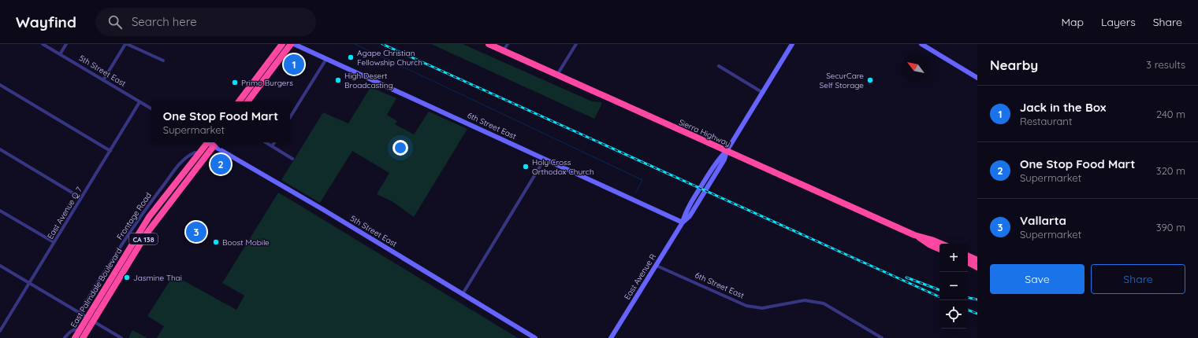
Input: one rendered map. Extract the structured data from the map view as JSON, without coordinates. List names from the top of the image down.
{
  "streets": {
    "highway": ["Sierra Highway", "CA 138", "East Palmdale Boulevard"],
    "street": [
      "5th Street East",
      "6th Street East",
      "East Avenue Q 7",
      "Frontage Road",
      "East Avenue R"
    ]
  },
  "crossings": [
    ["5th Street East", "East Avenue Q 7"],
    ["5th Street East", "East Palmdale Boulevard"],
    ["6th Street East", "East Avenue R"],
    ["Sierra Highway", "East Avenue R"],
    ["Frontage Road", "East Palmdale Boulevard"]
  ],
  "places": [
    "Agape Christian Fellowship Church",
    "High Desert Broadcasting",
    "SecurCare Self Storage",
    "Primo Burgers",
    "Holy Cross Orthodox Church",
    "Boost Mobile",
    "Jasmine Thai"
  ],
  "north": "top left",
  "page": {
    "header": "Wayfind",
    "search": "Search here",
    "nav": ["Map", "Layers", "Share"],
    "heading": ["Nearby", "3 results"],
    "pins": ["1", "2", "3"],
    "list": [
      {
        "mark": "1",
        "name": "Jack in the Box",
        "note": "Restaurant",
        "value": "240 m"
      },
      {
        "mark": "2",
        "name": "One Stop Food Mart",
        "note": "Supermarket",
        "value": "320 m"
      },
      {
        "mark": "3",
        "name": "Vallarta",
        "note": "Supermarket",
        "value": "390 m"
      }
    ],
    "popup": ["One Stop Food Mart", "Supermarket"],
    "map_buttons": ["+", "−"],
    "buttons": ["Save", "Share"]
  }
}
